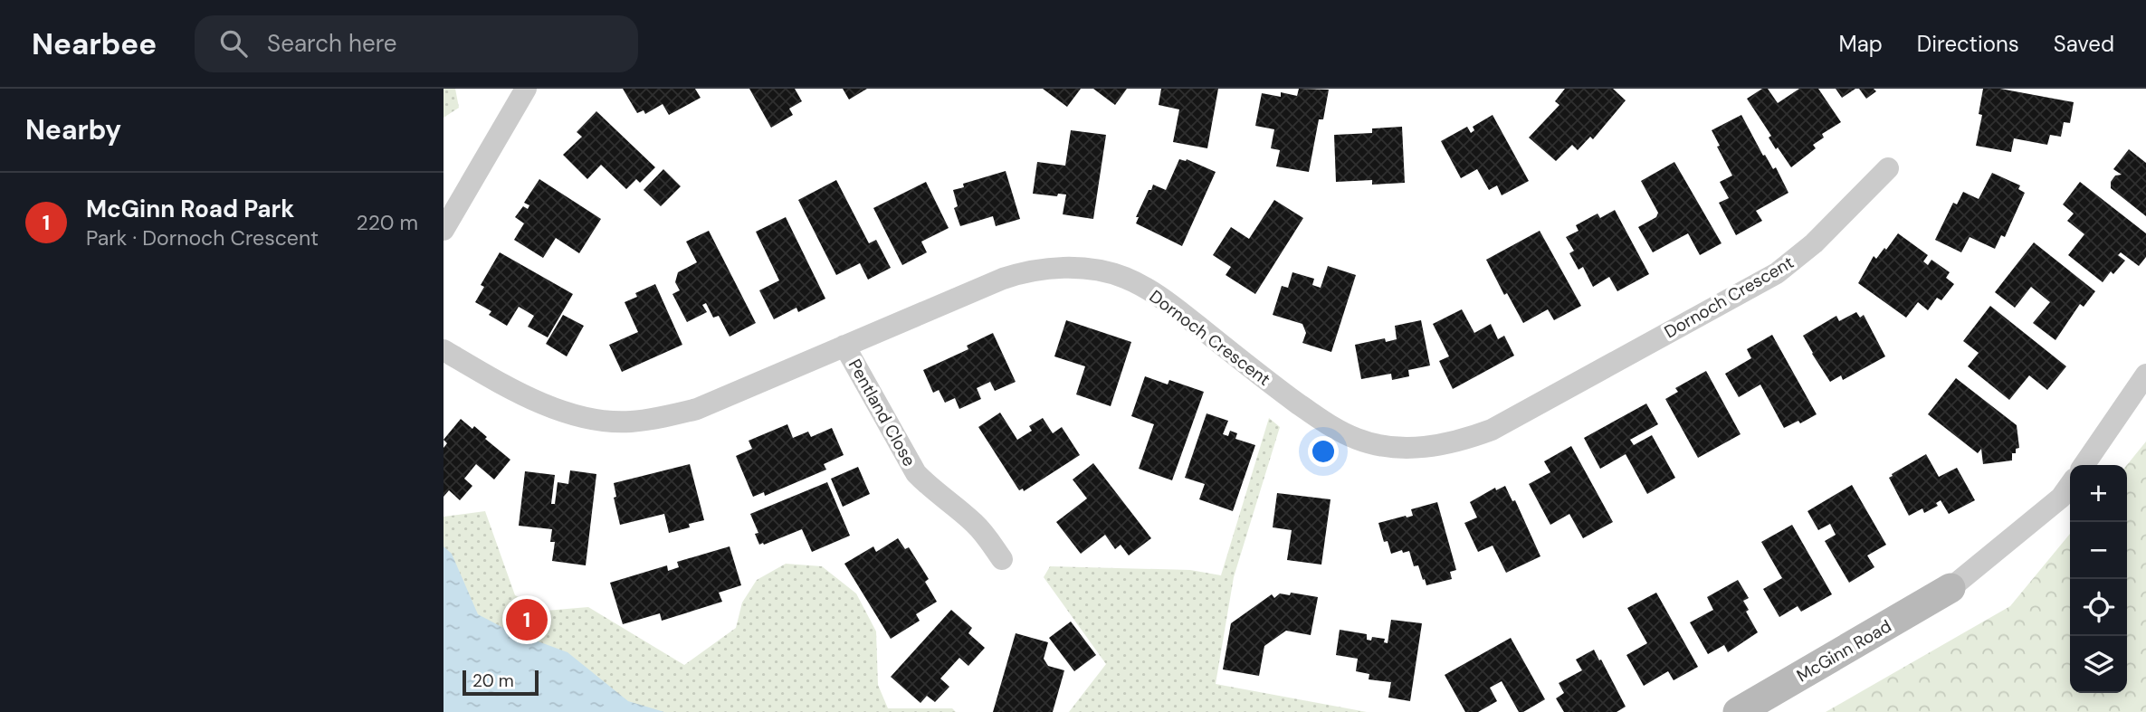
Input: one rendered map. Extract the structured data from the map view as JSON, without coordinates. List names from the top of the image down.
{
  "streets": {
    "street": ["Dornoch Crescent", "Pentland Close", "McGinn Road"]
  },
  "crossings": [
    ["Dornoch Crescent", "Pentland Close"]
  ],
  "scale_bar": "20 m",
  "page": {
    "header": "Nearbee",
    "search": "Search here",
    "nav": ["Map", "Directions", "Saved"],
    "heading": "Nearby",
    "list": [
      {
        "mark": "1",
        "name": "McGinn Road Park",
        "note": "Park · Dornoch Crescent",
        "value": "220 m"
      }
    ],
    "map_buttons": ["+", "−"],
    "pins": "1",
    "scale": "20 m"
  }
}
